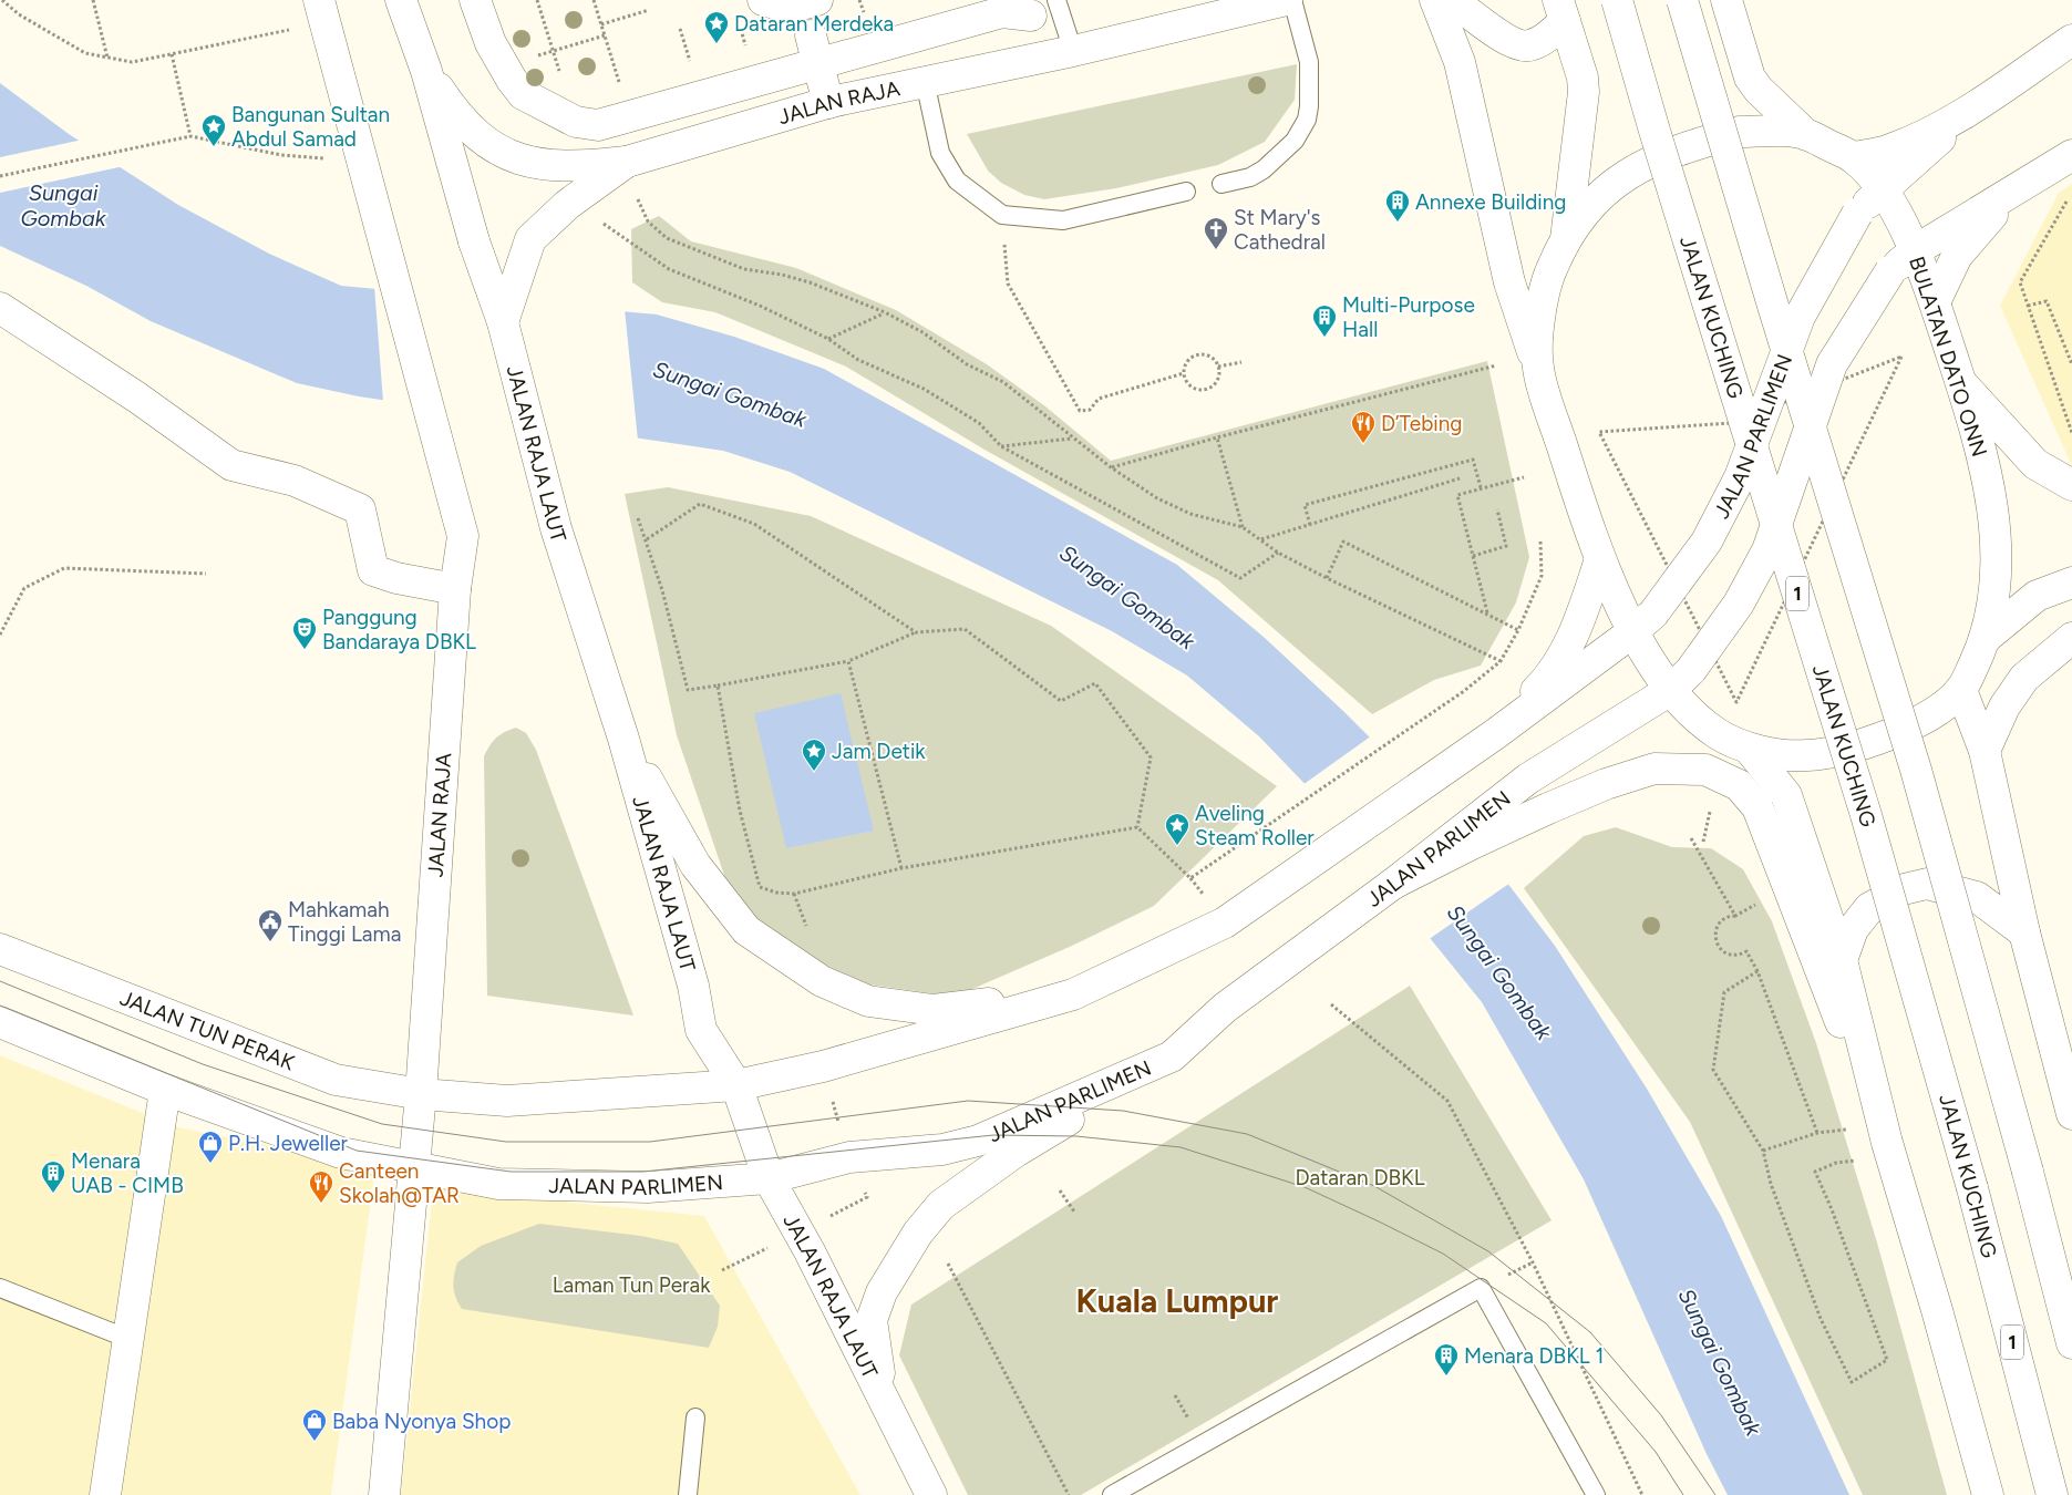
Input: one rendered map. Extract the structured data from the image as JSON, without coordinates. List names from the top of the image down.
{
  "streets": {
    "main road": [
      "JALAN RAJA",
      "JALAN KUCHING",
      "BULATAN DATO ONN",
      "JALAN PARLIMEN",
      "JALAN RAJA LAUT",
      "1",
      "JALAN TUN PERAK"
    ]
  },
  "crossings": [
    ["JALAN RAJA", "JALAN PARLIMEN"],
    ["JALAN RAJA", "JALAN RAJA LAUT"],
    ["JALAN RAJA", "JALAN TUN PERAK"],
    ["BULATAN DATO ONN", "JALAN PARLIMEN"],
    ["JALAN PARLIMEN", "JALAN RAJA LAUT"],
    ["JALAN PARLIMEN", "JALAN TUN PERAK"]
  ],
  "districts": ["Kuala Lumpur"],
  "water": ["Sungai Gombak"],
  "parks": ["Dataran DBKL", "Laman Tun Perak"],
  "places": {
    "place": [
      "Dataran Merdeka",
      "Bangunan Sultan Abdul Samad",
      "Jam Detik",
      "Aveling Steam Roller"
    ],
    "building": [
      "Annexe Building",
      "Multi-Purpose Hall",
      "Menara UAB - CIMB",
      "Menara DBKL 1"
    ],
    "church": ["St Mary's Cathedral"],
    "restaurant": ["D’Tebing", "Canteen Skolah@TAR"],
    "theatre": ["Panggung Bandaraya DBKL"],
    "public building": ["Mahkamah Tinggi Lama"],
    "shop": ["P.H. Jeweller", "Baba Nyonya Shop"]
  }
}
